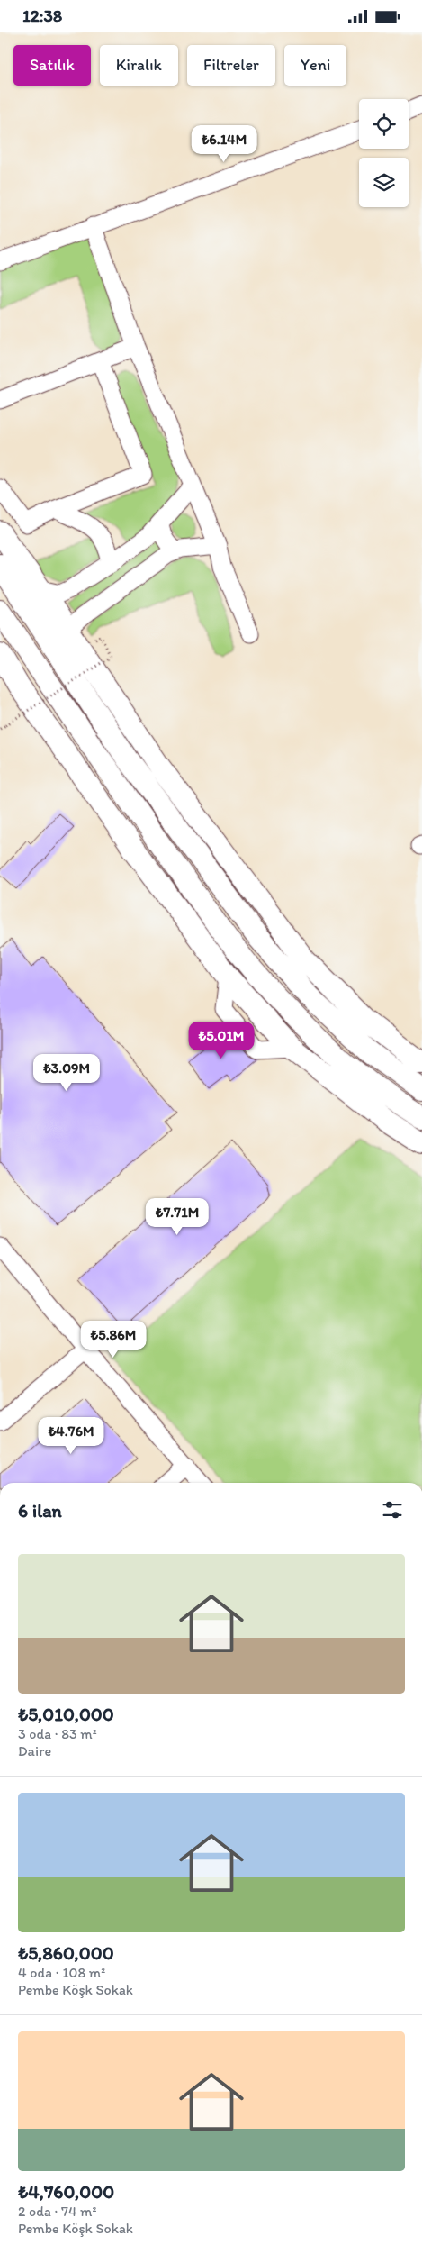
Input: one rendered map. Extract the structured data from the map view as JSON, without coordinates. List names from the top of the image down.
{
  "page": {
    "status": "12:38",
    "chip": [
      "Satılık",
      "Kiralık",
      "Filtreler",
      "Yeni"
    ],
    "price": [
      "₺6.14M",
      "₺5.01M",
      "₺3.09M",
      "₺7.71M",
      "₺5.86M",
      "₺4.76M"
    ],
    "heading": "6 ilan",
    "list": [
      {
        "name": "₺5,010,000",
        "note": "3 oda · 83 m² · Daire"
      },
      {
        "name": "₺5,860,000",
        "note": "4 oda · 108 m² · Pembe Köşk Sokak"
      },
      {
        "name": "₺4,760,000",
        "note": "2 oda · 74 m² · Pembe Köşk Sokak"
      }
    ]
  }
}
